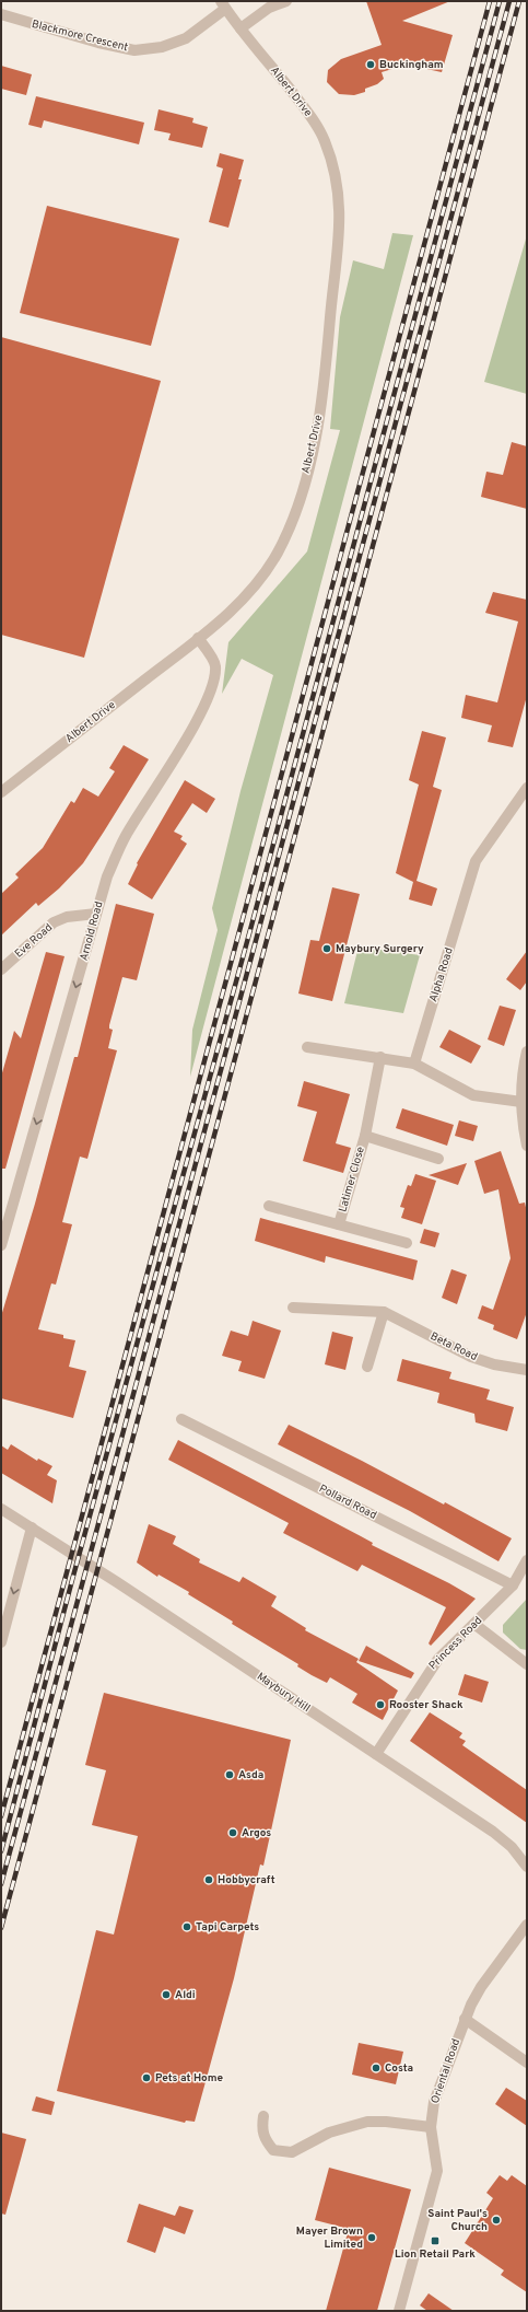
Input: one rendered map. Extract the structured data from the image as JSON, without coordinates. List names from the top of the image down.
{
  "streets": {
    "street": [
      "Blackmore Crescent",
      "Albert Drive",
      "Arnold Road",
      "Eve Road",
      "Alpha Road",
      "Latimer Close",
      "Beta Road",
      "Pollard Road",
      "Princess Road",
      "Maybury Hill",
      "Oriental Road"
    ]
  },
  "crossings": [
    ["Blackmore Crescent", "Albert Drive"],
    ["Albert Drive", "Arnold Road"],
    ["Arnold Road", "Eve Road"],
    ["Pollard Road", "Princess Road"],
    ["Princess Road", "Maybury Hill"]
  ],
  "one_way": ["Arnold Road"],
  "places": {
    "other": [
      "Buckingham",
      "Maybury Surgery",
      "Rooster Shack",
      "Asda",
      "Argos",
      "Hobbycraft",
      "Tapi Carpets",
      "Aldi",
      "Costa",
      "Pets at Home",
      "Saint Paul's Church",
      "Mayer Brown Limited"
    ],
    "transit": ["Lion Retail Park"]
  }
}
